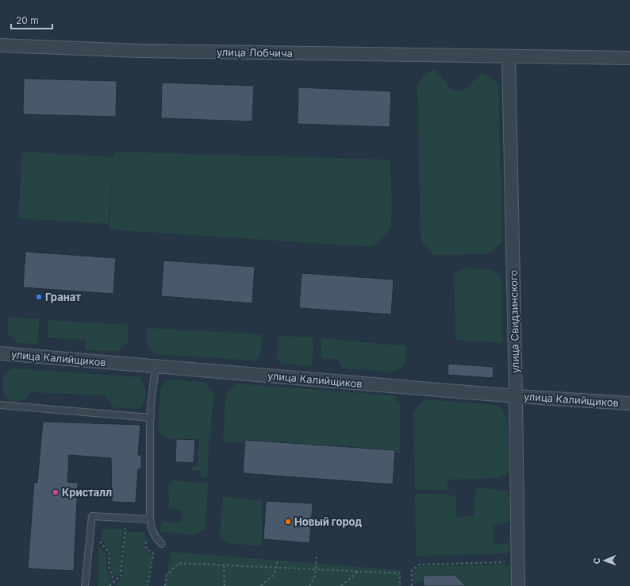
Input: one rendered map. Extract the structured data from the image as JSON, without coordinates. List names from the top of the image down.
{
  "streets": {
    "street": ["улица Лобчича", "улица Свидзинского", "улица Калийщиков"]
  },
  "crossings": [
    ["улица Лобчича", "улица Свидзинского"],
    ["улица Свидзинского", "улица Калийщиков"]
  ],
  "places": ["Гранат", "Кристалл", "Новый город"],
  "scale_bar": "20 m",
  "north": "left"
}
